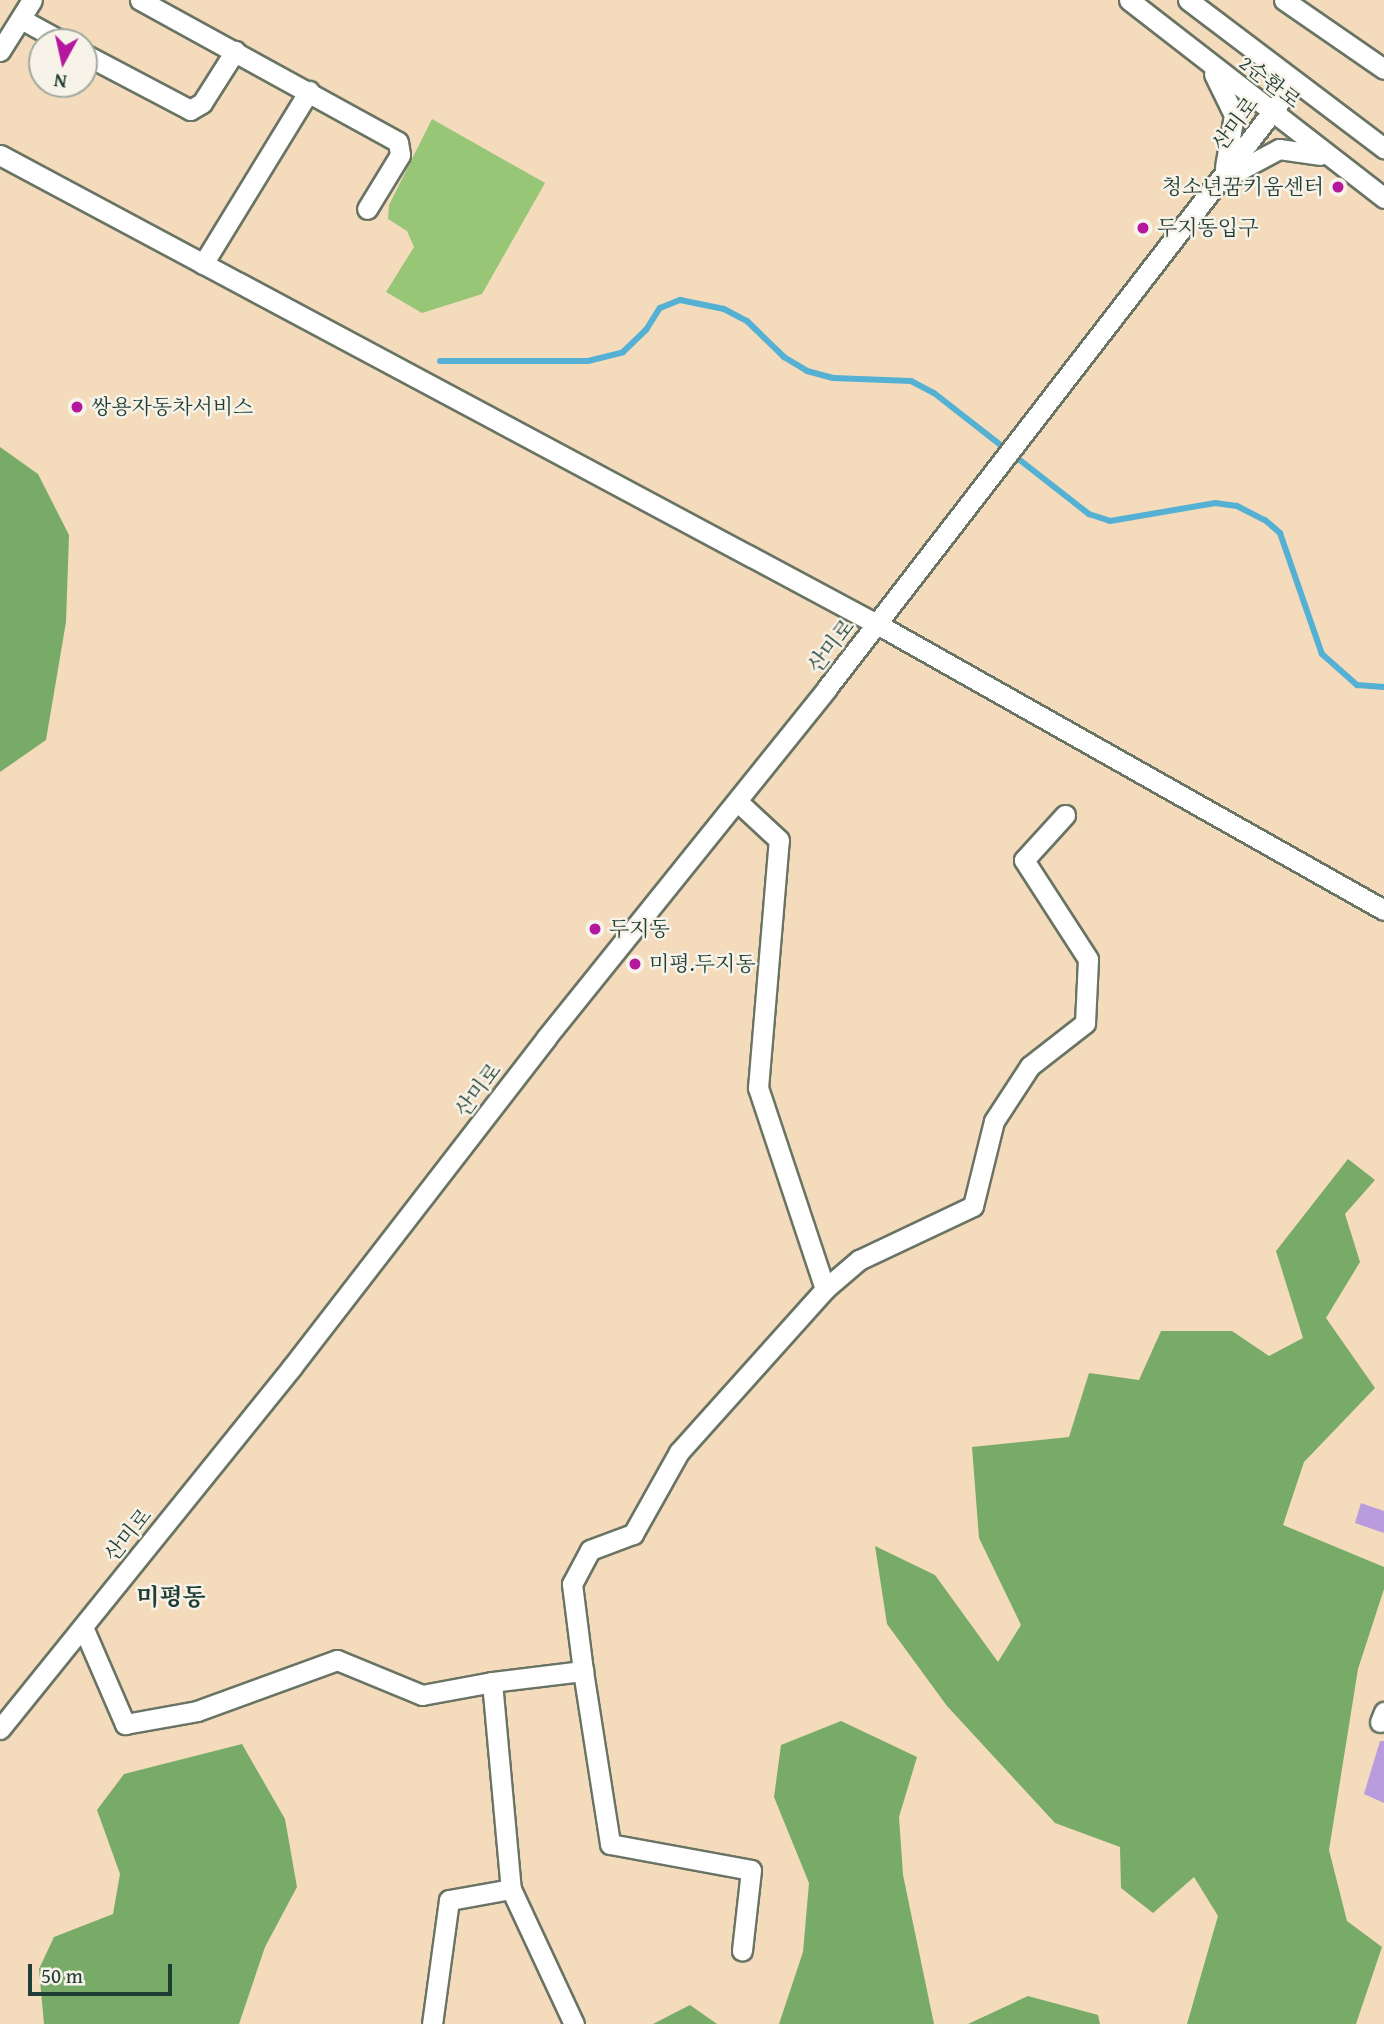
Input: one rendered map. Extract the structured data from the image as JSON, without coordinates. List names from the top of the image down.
{
  "streets": {
    "street": ["2순환로", "산미로"]
  },
  "crossings": [
    ["2순환로", "산미로"]
  ],
  "districts": ["미평동"],
  "places": [
    "청소년꿈키움센터",
    "두지동입구",
    "쌍용자동차서비스",
    "두지동",
    "미평.두지동"
  ],
  "scale_bar": "50 m",
  "north": "bottom"
}
